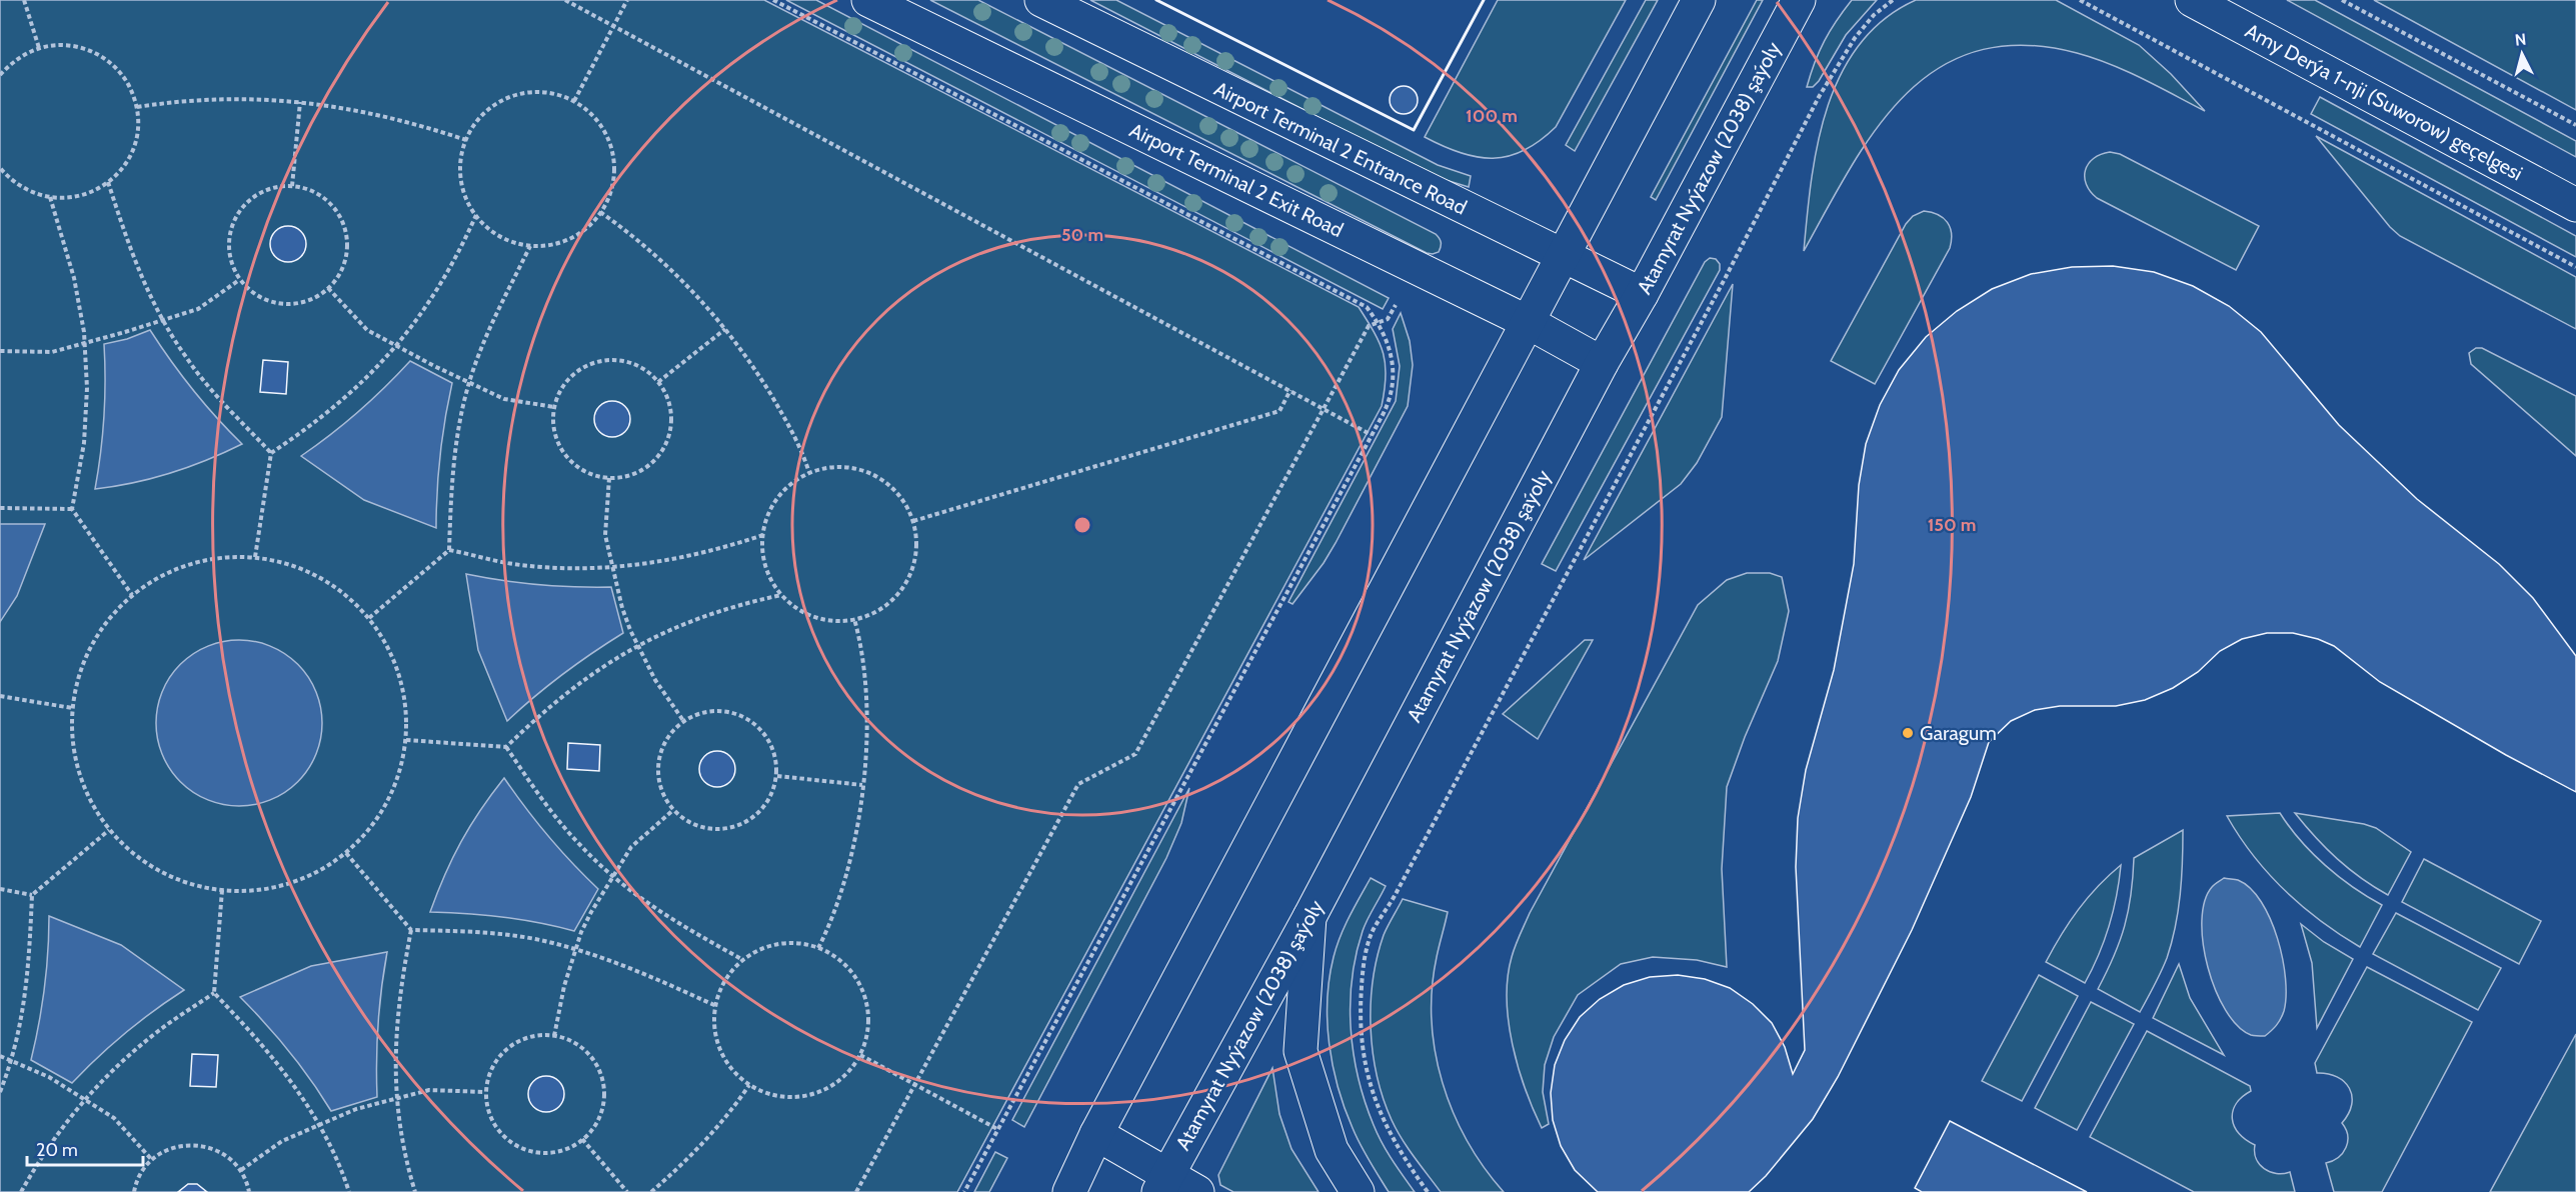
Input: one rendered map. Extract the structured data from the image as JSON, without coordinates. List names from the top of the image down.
{
  "streets": {
    "main road": [
      "Amy Derýa 1-nji (Suworow) geçelgesi",
      "Airport Terminal 2 Entrance Road",
      "Atamyrat Nyýazow (2038) şaýoly",
      "Airport Terminal 2 Exit Road"
    ]
  },
  "crossings": [
    ["Airport Terminal 2 Entrance Road", "Atamyrat Nyýazow (2038) şaýoly"],
    ["Atamyrat Nyýazow (2038) şaýoly", "Airport Terminal 2 Exit Road"]
  ],
  "places": ["Garagum"],
  "scale_bar": "20 m",
  "north": "top",
  "rings": ["100 m", "50 m", "150 m"]
}
